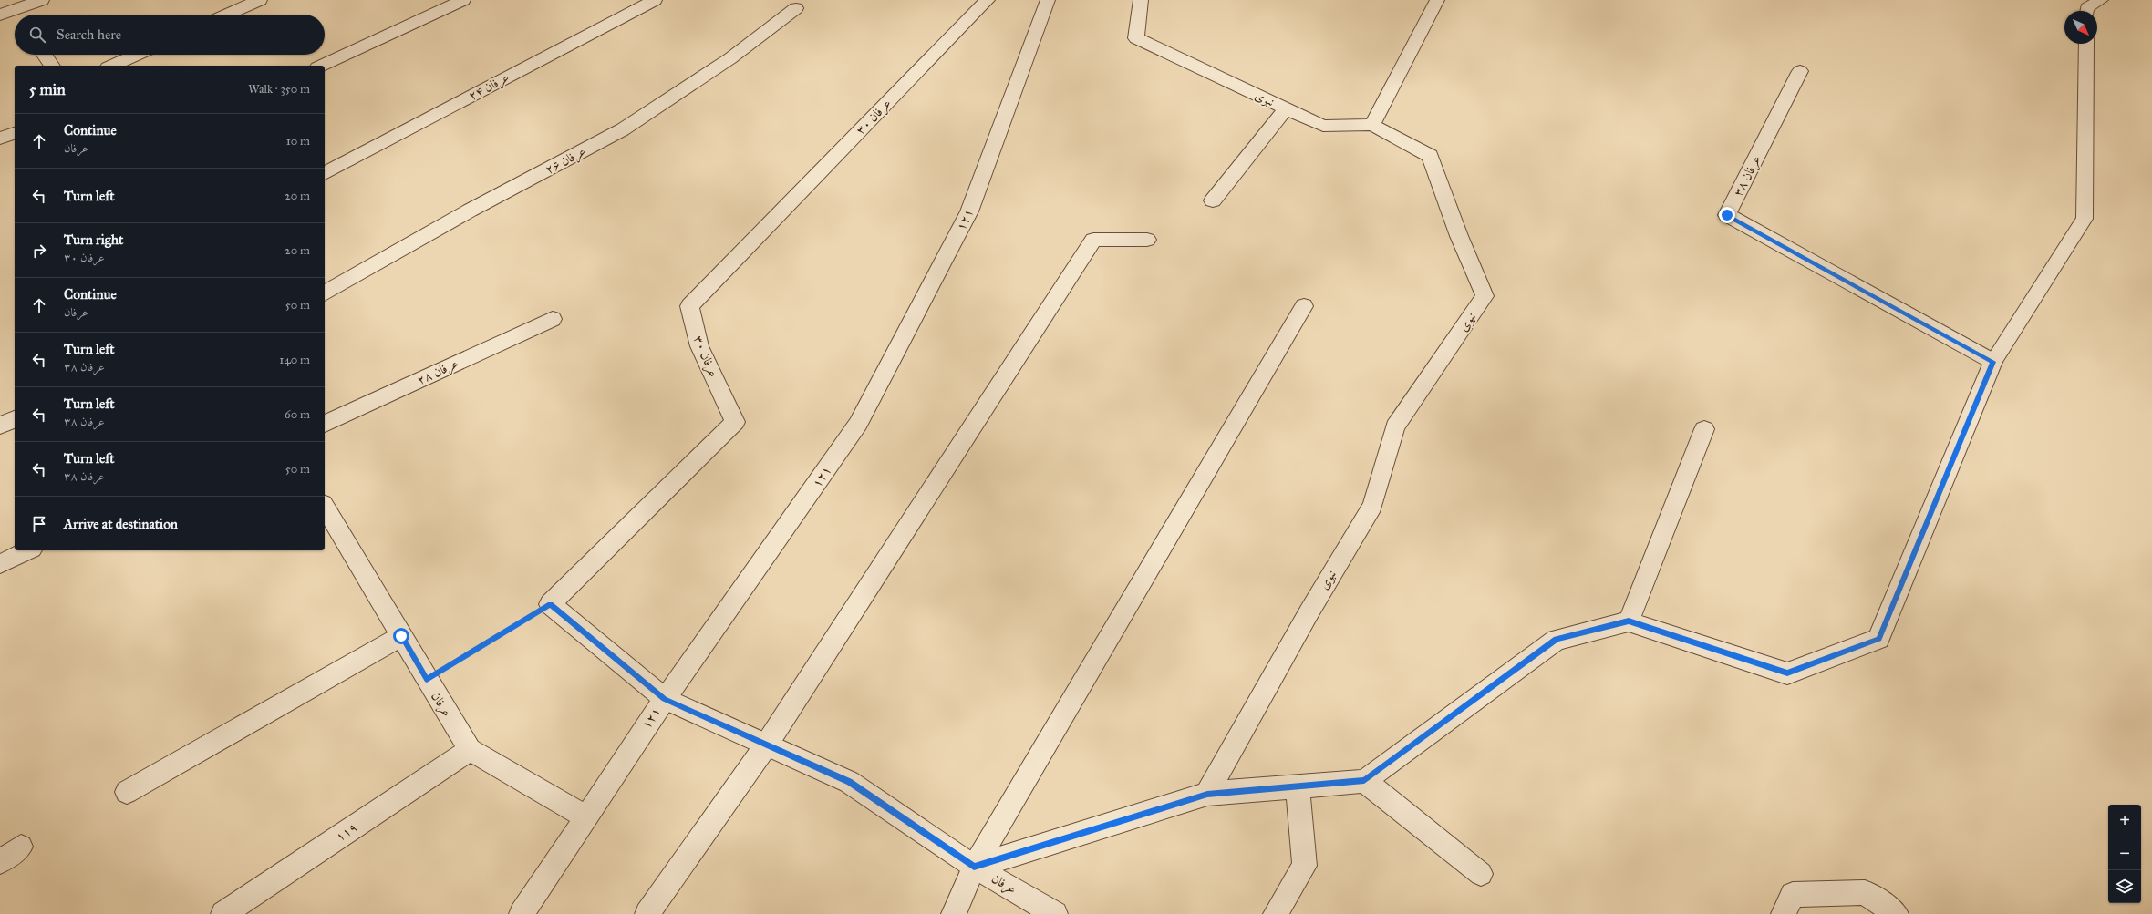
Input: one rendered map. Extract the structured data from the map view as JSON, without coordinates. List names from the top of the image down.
{
  "streets": {
    "street": [
      "عرفان ۲۴",
      "نبوی",
      "عرفان ۳۰",
      "عرفان ۲۶",
      "عرفان ۳۸",
      "۱۲۱",
      "عرفان ۲۸",
      "عرفان",
      "۱۱۹"
    ]
  },
  "crossings": [
    ["۱۲۱", "عرفان"],
    ["عرفان", "۱۱۹"]
  ],
  "north": "bottom right",
  "page": {
    "search": "Search here",
    "heading": ["5 min", "Walk · 350 m"],
    "list": [
      ["Continue", "عرفان", "10 m"],
      ["Turn left", "20 m"],
      ["Turn right", "عرفان ۳۰", "20 m"],
      ["Continue", "عرفان", "50 m"],
      ["Turn left", "عرفان ۳۸", "140 m"],
      ["Turn left", "عرفان ۳۸", "60 m"],
      ["Turn left", "عرفان ۳۸", "50 m"],
      "Arrive at destination"
    ],
    "map_buttons": ["+", "−"]
  }
}
